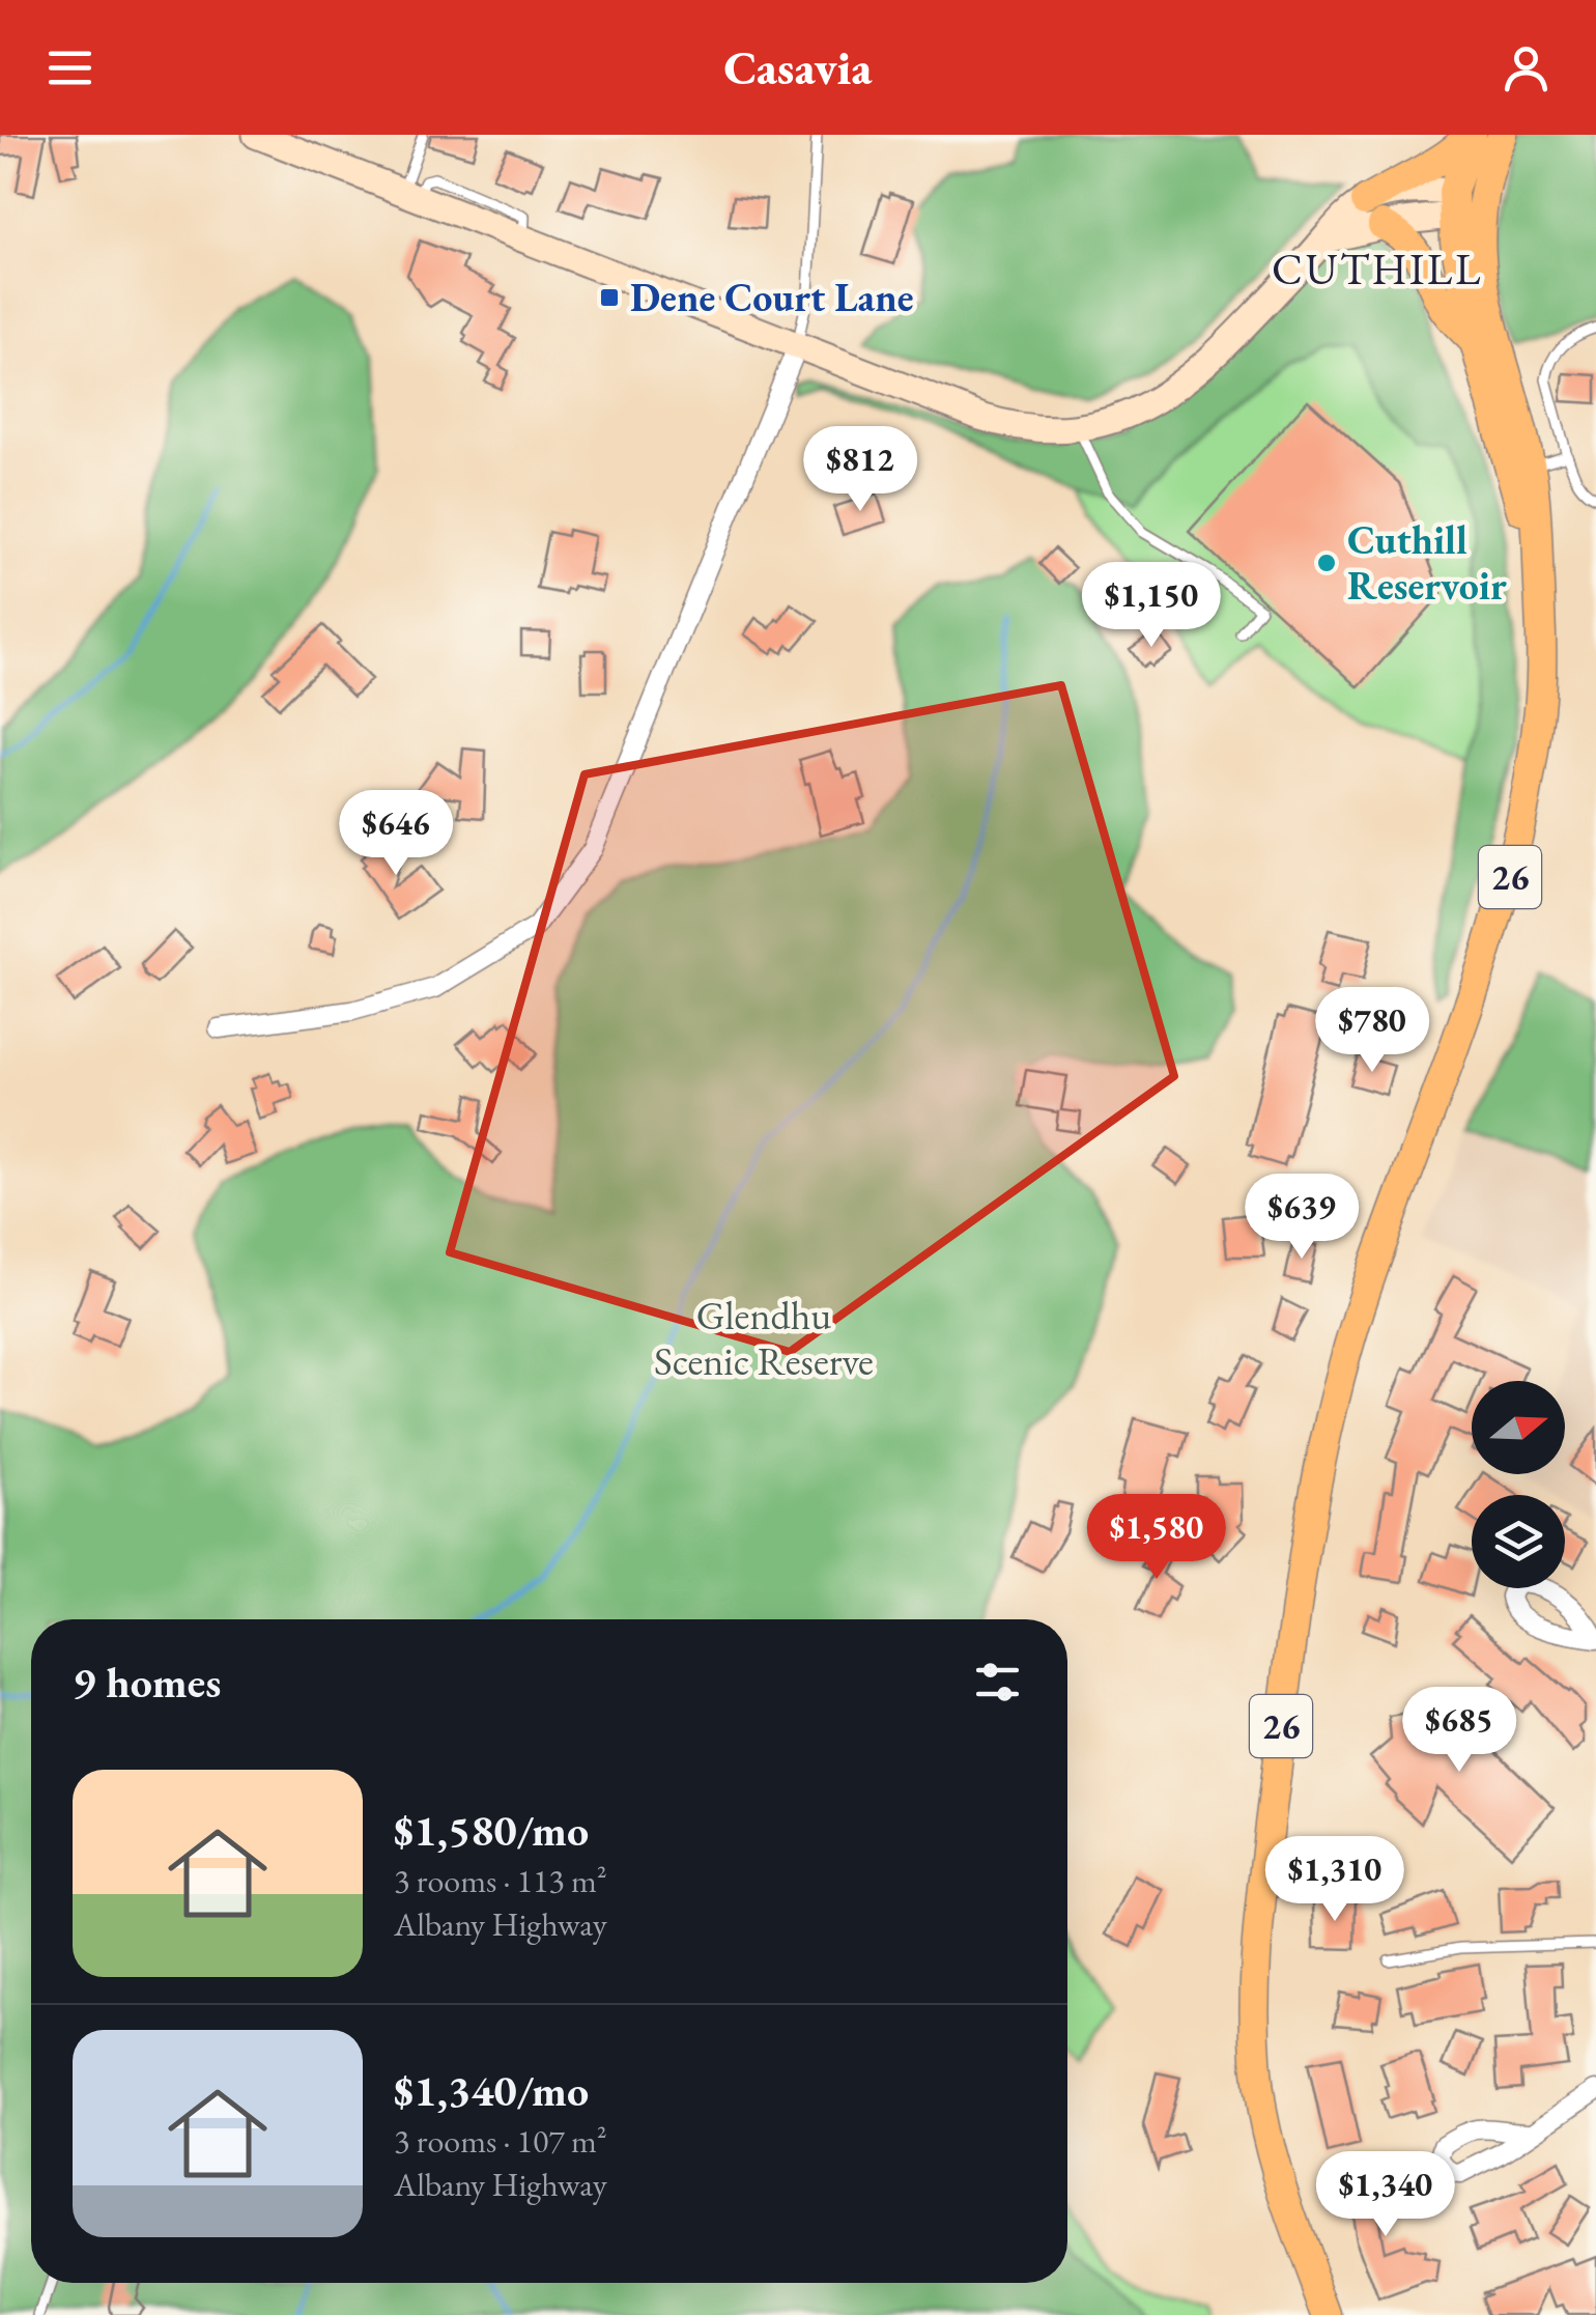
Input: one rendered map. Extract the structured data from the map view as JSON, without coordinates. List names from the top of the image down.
{
  "streets": {
    "main road": ["26"]
  },
  "districts": ["CUTHILL"],
  "parks": ["Glendhu Scenic Reserve"],
  "places": {
    "transit": ["Dene Court Lane"],
    "other": ["Cuthill Reservoir"]
  },
  "north": "right",
  "page": {
    "header": "Casavia",
    "price": [
      "$812",
      "$1,150",
      "$646",
      "$780",
      "$639",
      "$1,580",
      "$685",
      "$1,310",
      "$1,340"
    ],
    "heading": "9 homes",
    "list": [
      {
        "name": "$1,580/mo",
        "note": "3 rooms · 113 m² · Albany Highway"
      },
      {
        "name": "$1,340/mo",
        "note": "3 rooms · 107 m² · Albany Highway"
      }
    ]
  }
}
